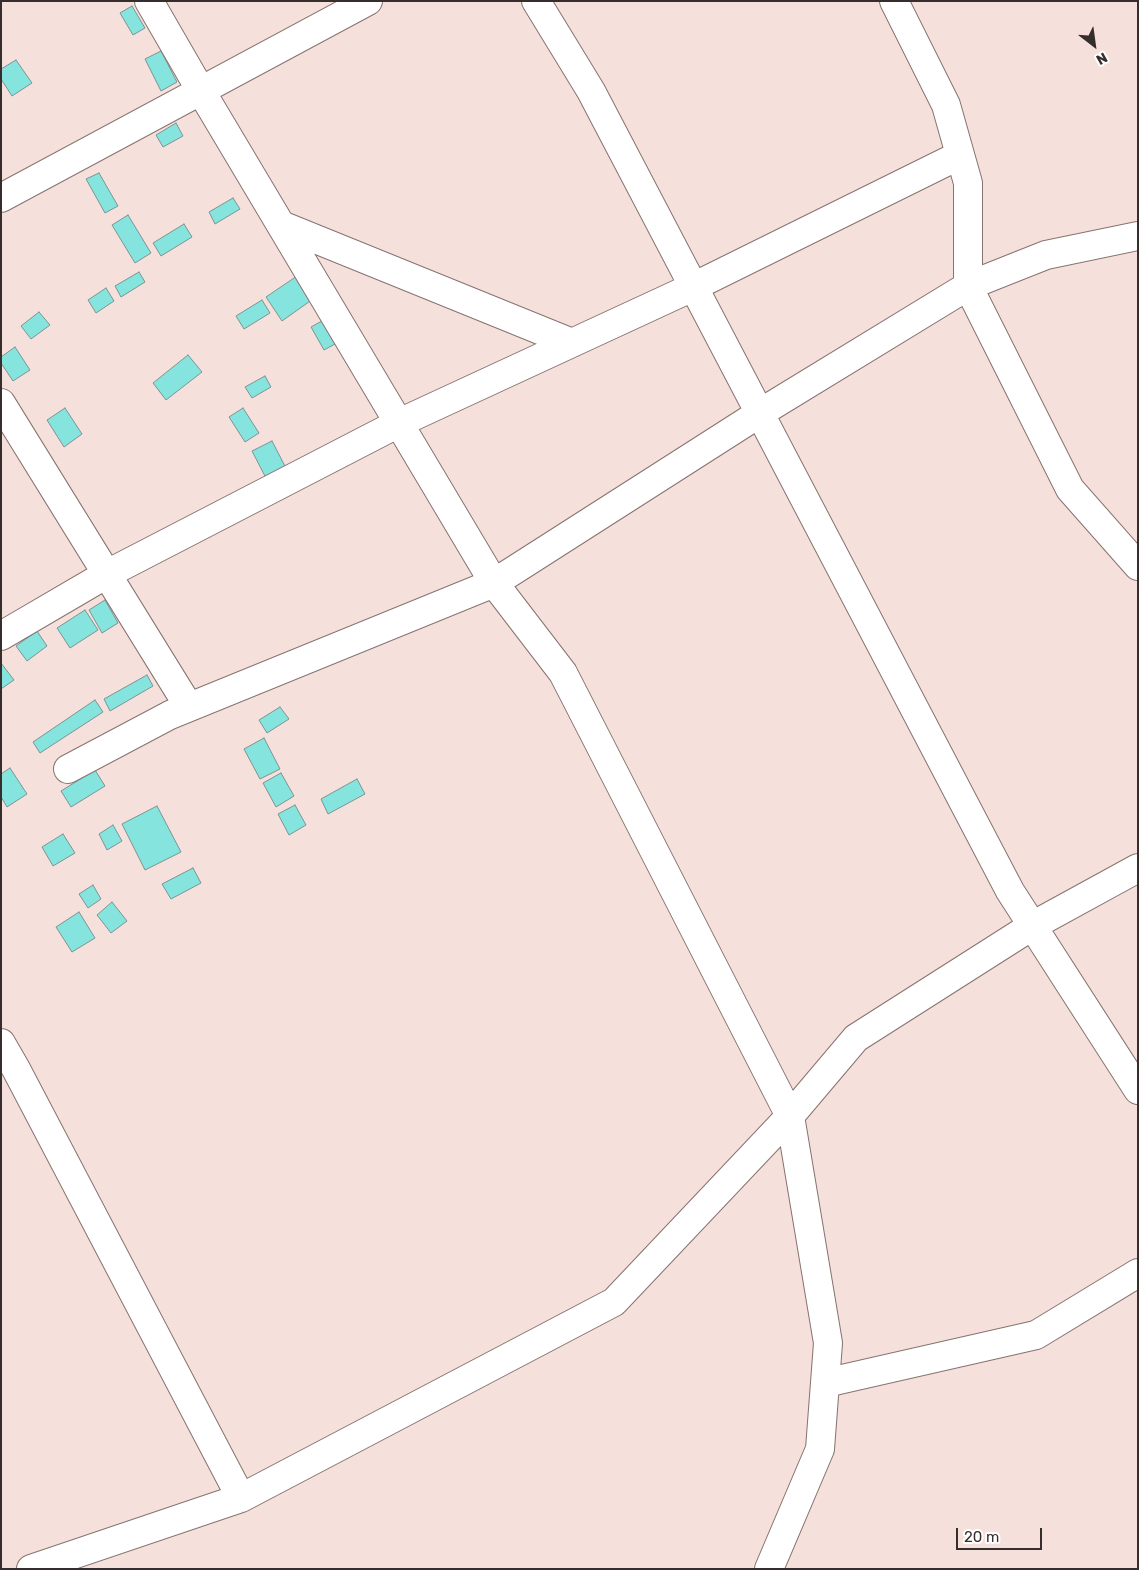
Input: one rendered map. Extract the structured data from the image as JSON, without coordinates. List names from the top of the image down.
{
  "scale_bar": "20 m",
  "north": "bottom right"
}
